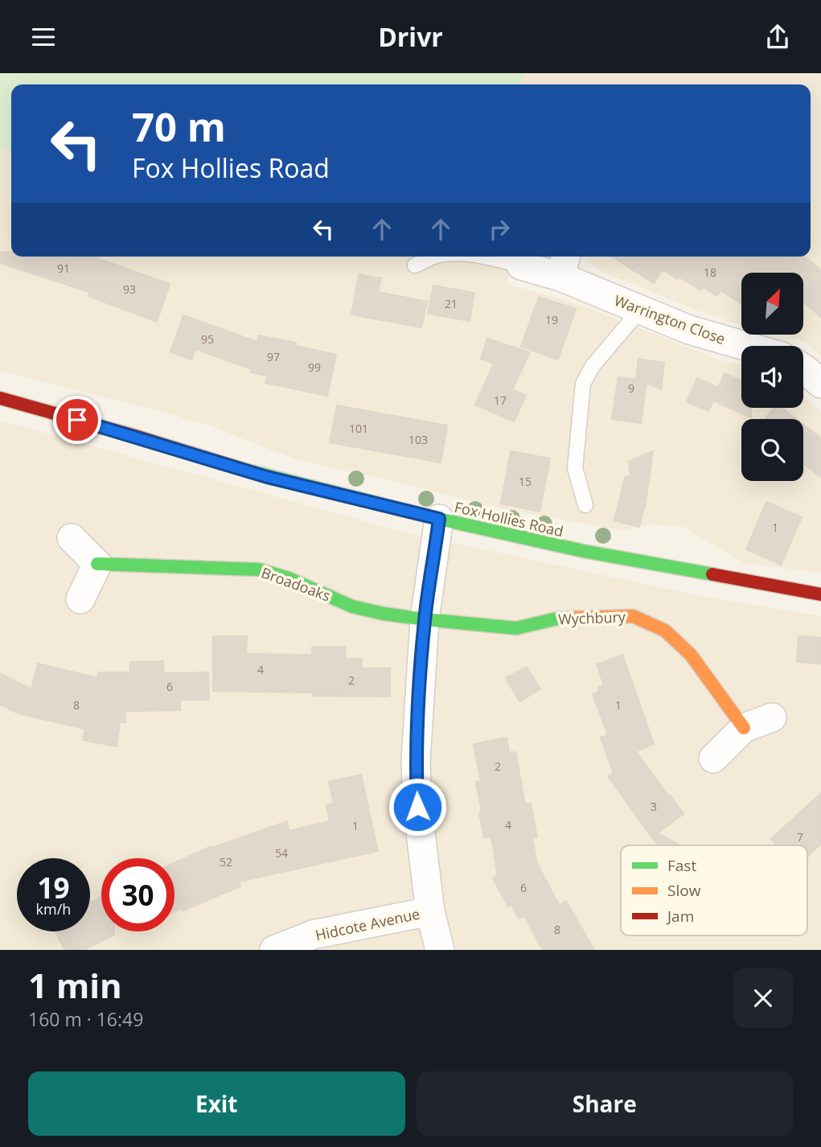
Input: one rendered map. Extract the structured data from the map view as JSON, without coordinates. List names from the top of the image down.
{
  "streets": {
    "street": [
      "Warrington Close",
      "Fox Hollies Road",
      "Broadoaks",
      "Wychbury",
      "Hidcote Avenue"
    ]
  },
  "crossings": [
    ["Broadoaks", "Wychbury"]
  ],
  "house_numbers": [
    "91",
    "18",
    "93",
    "21",
    "19",
    "95",
    "97",
    "99",
    "9",
    "17",
    "101",
    "103",
    "15",
    "1",
    "4",
    "2",
    "6",
    "8",
    "1",
    "2",
    "3",
    "4",
    "1",
    "7",
    "54",
    "52",
    "6",
    "8"
  ],
  "legend": ["Fast", "Slow", "Jam"],
  "north": "top right",
  "page": {
    "header": "Drivr",
    "turn": ["70 m", "Fox Hollies Road"],
    "speed": "19 km/h",
    "limit": "30",
    "heading": ["1 min", "160 m · 16:49"],
    "buttons": ["Exit", "Share"]
  }
}
